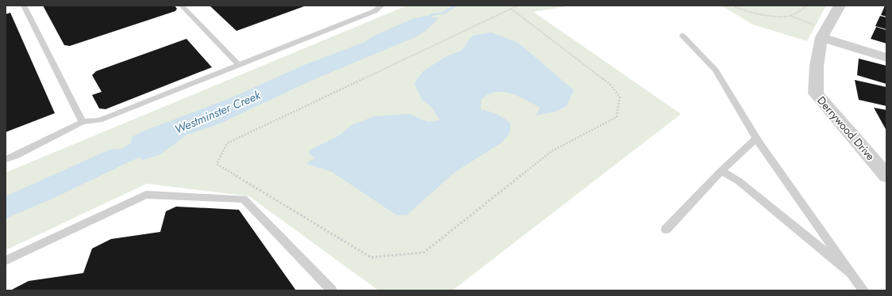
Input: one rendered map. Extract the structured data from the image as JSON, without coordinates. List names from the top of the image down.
{
  "streets": {
    "street": ["Derrywood Drive"]
  },
  "water": ["Westminster Creek"]
}
